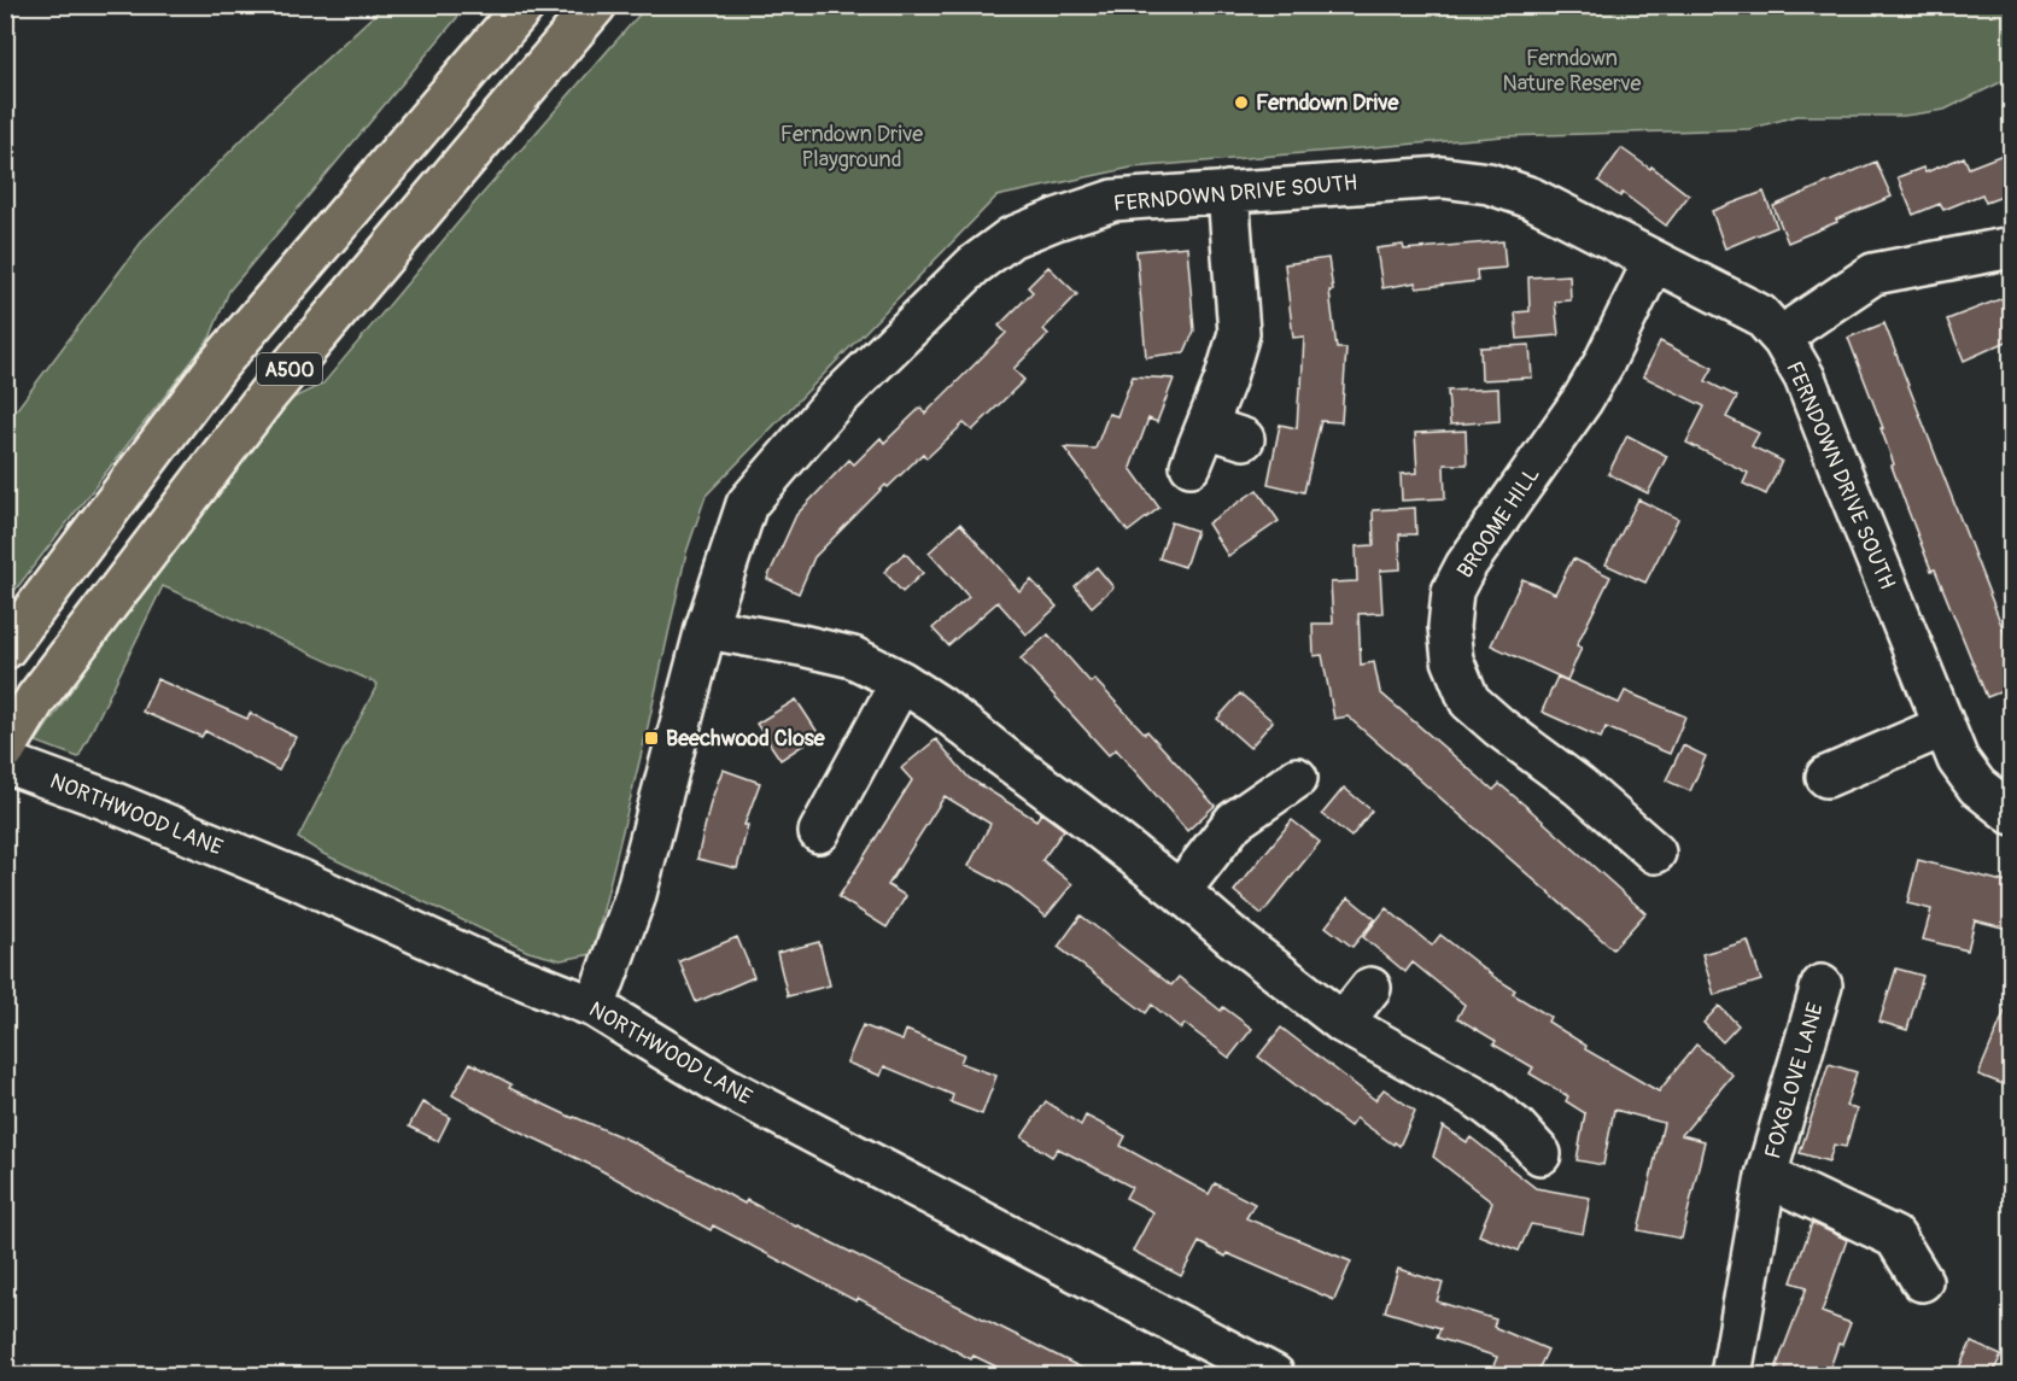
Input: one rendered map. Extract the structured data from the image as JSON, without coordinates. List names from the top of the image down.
{
  "streets": {
    "highway": ["A500"],
    "street": [
      "FERNDOWN DRIVE SOUTH",
      "BROOME HILL",
      "NORTHWOOD LANE",
      "FOXGLOVE LANE"
    ]
  },
  "crossings": [
    ["FERNDOWN DRIVE SOUTH", "BROOME HILL"],
    ["FERNDOWN DRIVE SOUTH", "NORTHWOOD LANE"]
  ],
  "parks": ["Ferndown Nature Reserve", "Ferndown Drive Playground"],
  "places": {
    "other": ["Ferndown Drive"],
    "transit": ["Beechwood Close"]
  }
}
